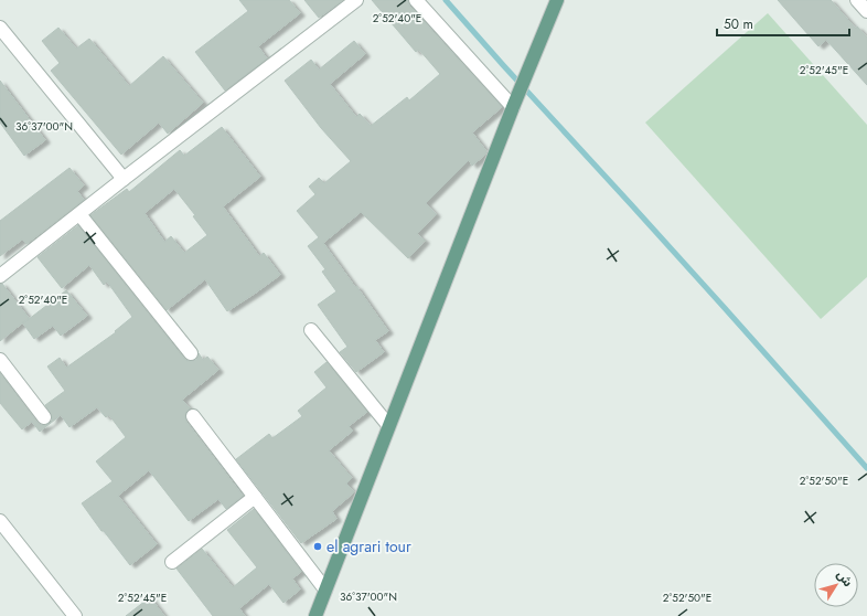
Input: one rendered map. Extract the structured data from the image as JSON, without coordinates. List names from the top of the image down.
{
  "places": ["el agrari tour"],
  "scale_bar": "50 m",
  "north": "top right",
  "coordinates": [
    "2°52'40\"E",
    "2°52'45\"E",
    "36°37'00\"N",
    "2°52'50\"E"
  ]
}
